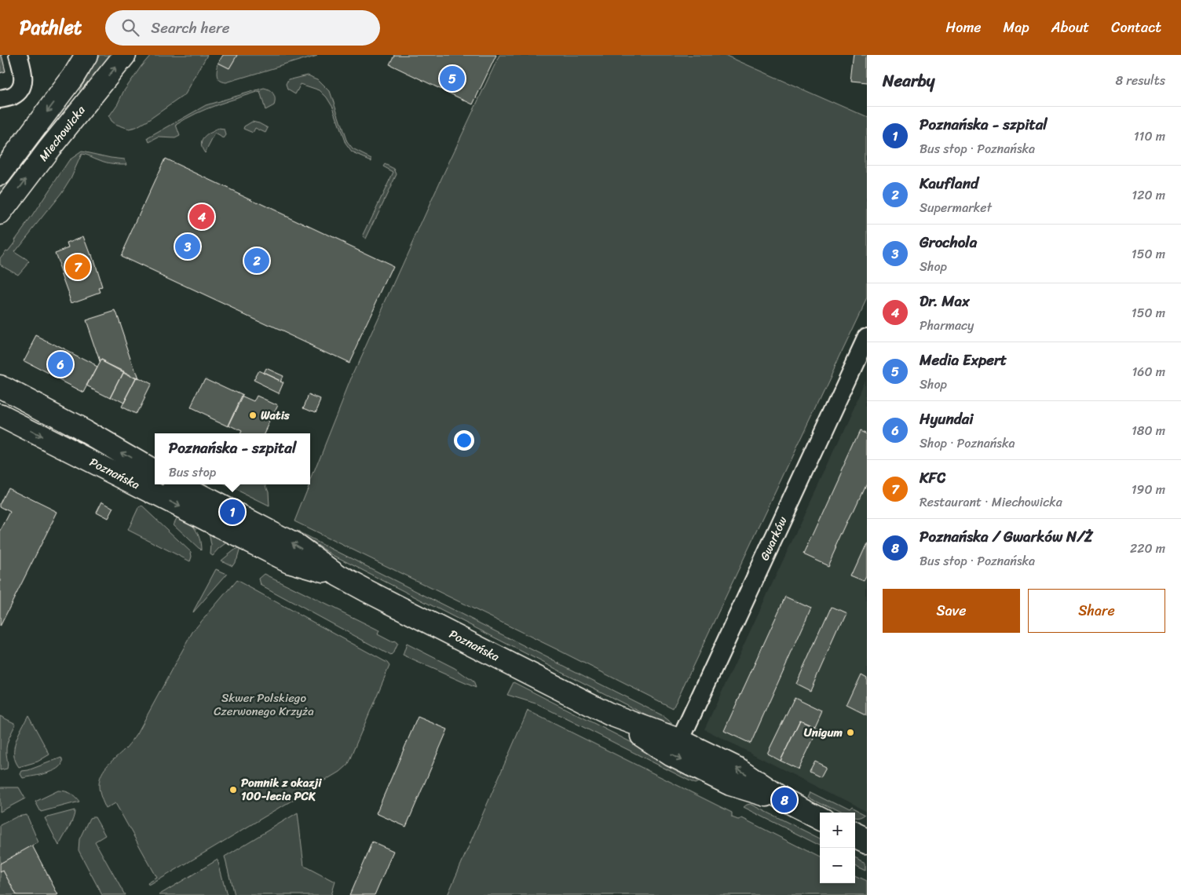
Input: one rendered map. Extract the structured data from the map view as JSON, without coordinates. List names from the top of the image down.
{
  "streets": {
    "main road": ["Miechowicka", "Poznańska"],
    "street": ["Gwarków"]
  },
  "crossings": [
    ["Poznańska", "Gwarków"]
  ],
  "parks": ["Skwer Polskiego Czerwonego Krzyża"],
  "places": ["Watis", "Unigum", "Pomnik z okazji 100-lecia PCK"],
  "page": {
    "header": "Pathlet",
    "search": "Search here",
    "nav": [
      "Home",
      "Map",
      "About",
      "Contact"
    ],
    "heading": ["Nearby", "8 results"],
    "pins": [
      "5",
      "4",
      "3",
      "2",
      "7",
      "6",
      "1",
      "8"
    ],
    "list": [
      {
        "mark": "1",
        "name": "Poznańska - szpital",
        "note": "Bus stop · Poznańska",
        "value": "110 m"
      },
      {
        "mark": "2",
        "name": "Kaufland",
        "note": "Supermarket",
        "value": "120 m"
      },
      {
        "mark": "3",
        "name": "Grochola",
        "note": "Shop",
        "value": "150 m"
      },
      {
        "mark": "4",
        "name": "Dr. Max",
        "note": "Pharmacy",
        "value": "150 m"
      },
      {
        "mark": "5",
        "name": "Media Expert",
        "note": "Shop",
        "value": "160 m"
      },
      {
        "mark": "6",
        "name": "Hyundai",
        "note": "Shop · Poznańska",
        "value": "180 m"
      },
      {
        "mark": "7",
        "name": "KFC",
        "note": "Restaurant · Miechowicka",
        "value": "190 m"
      },
      {
        "mark": "8",
        "name": "Poznańska / Gwarków N/Ż",
        "note": "Bus stop · Poznańska",
        "value": "220 m"
      }
    ],
    "popup": ["Poznańska - szpital", "Bus stop"],
    "buttons": ["Save", "Share"],
    "map_buttons": ["+", "−"]
  }
}
